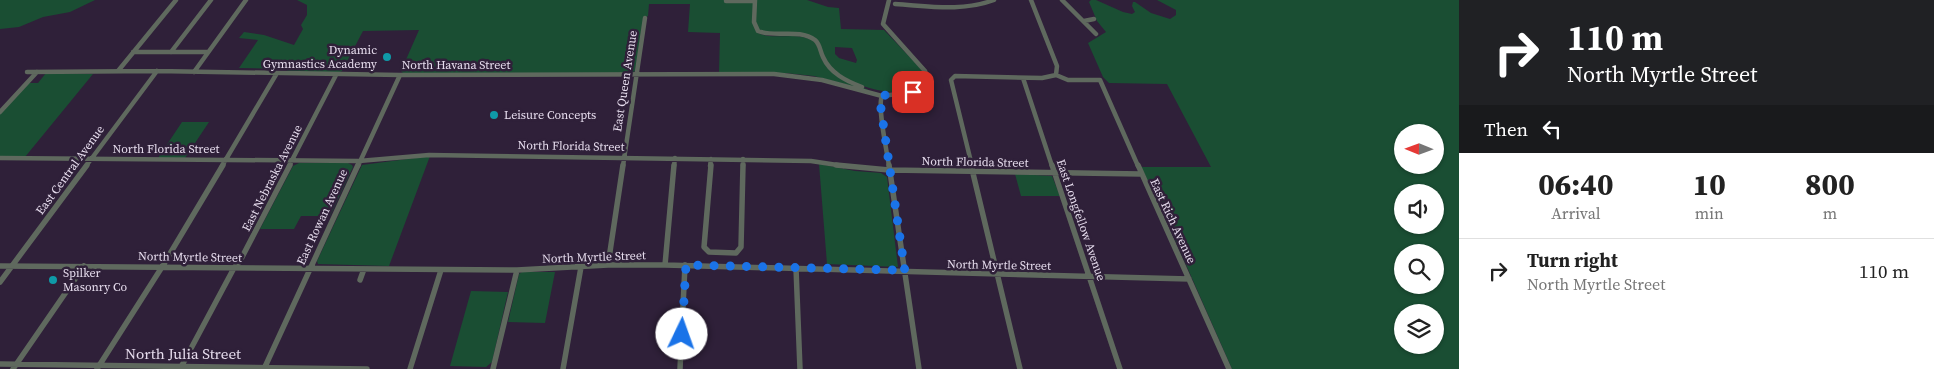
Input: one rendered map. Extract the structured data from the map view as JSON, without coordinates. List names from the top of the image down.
{
  "streets": {
    "street": [
      "North Havana Street",
      "East Queen Avenue",
      "North Florida Street",
      "East Central Avenue",
      "East Nebraska Avenue",
      "East Rowan Avenue",
      "East Longfellow Avenue",
      "East Rich Avenue",
      "North Myrtle Street",
      "North Julia Street"
    ]
  },
  "crossings": [
    ["North Havana Street", "East Queen Avenue"],
    ["North Havana Street", "East Central Avenue"],
    ["North Havana Street", "East Nebraska Avenue"],
    ["North Havana Street", "East Rowan Avenue"],
    ["East Queen Avenue", "North Florida Street"],
    ["East Queen Avenue", "North Myrtle Street"],
    ["North Florida Street", "East Central Avenue"],
    ["North Florida Street", "East Nebraska Avenue"],
    ["North Florida Street", "East Rowan Avenue"],
    ["North Florida Street", "East Longfellow Avenue"],
    ["North Florida Street", "East Rich Avenue"],
    ["East Central Avenue", "North Myrtle Street"],
    ["East Nebraska Avenue", "North Myrtle Street"],
    ["East Nebraska Avenue", "North Julia Street"],
    ["East Rowan Avenue", "North Myrtle Street"],
    ["East Rowan Avenue", "North Julia Street"],
    ["East Longfellow Avenue", "North Myrtle Street"],
    ["East Rich Avenue", "North Myrtle Street"]
  ],
  "places": ["Dynamic Gymnastics Academy", "Leisure Concepts", "Spilker Masonry Co"],
  "north": "left",
  "page": {
    "turn": ["110 m", "North Myrtle Street"],
    "then": "Then",
    "eta": [
      "06:40",
      "Arrival",
      "10",
      "min",
      "800",
      "m"
    ],
    "list": [
      {
        "name": "Turn right",
        "note": "North Myrtle Street",
        "value": "110 m"
      }
    ]
  }
}
